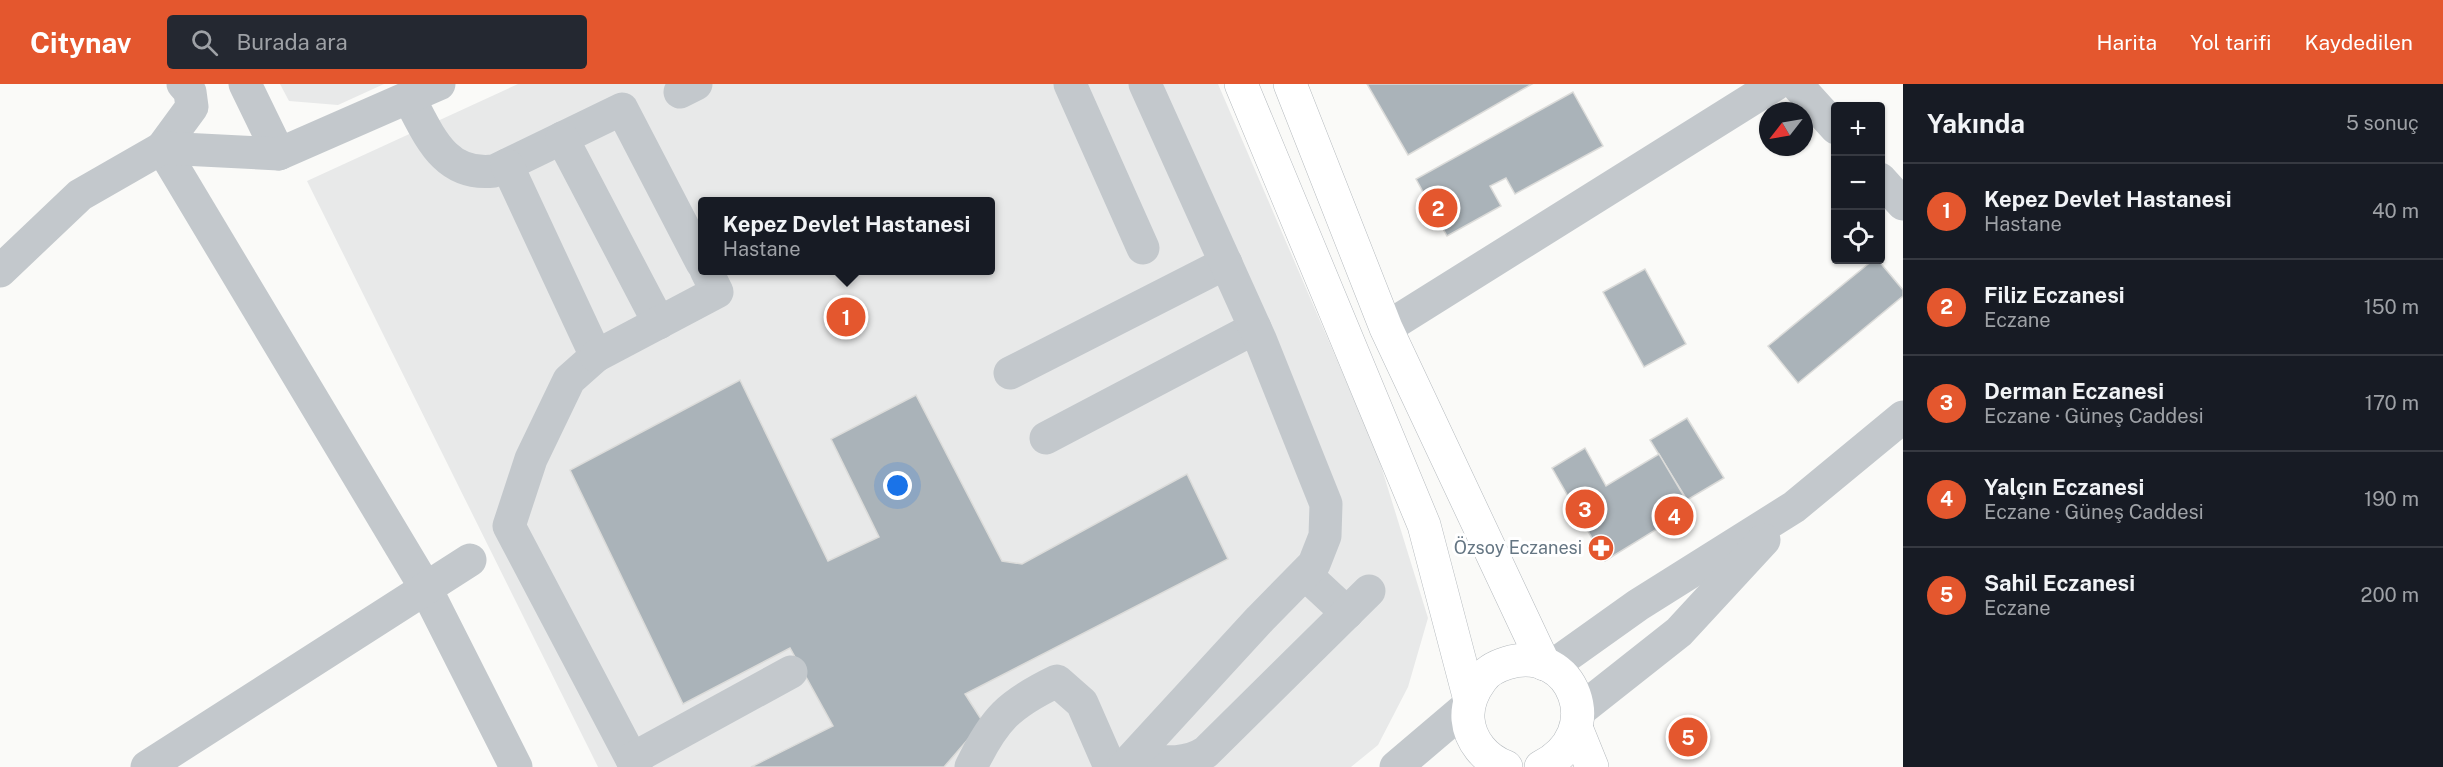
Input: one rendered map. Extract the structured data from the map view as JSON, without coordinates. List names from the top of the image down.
{
  "places": {
    "pharmacy": ["Özsoy Eczanesi"]
  },
  "north": "bottom left",
  "page": {
    "header": "Citynav",
    "search": "Burada ara",
    "nav": ["Harita", "Yol tarifi", "Kaydedilen"],
    "heading": ["Yakında", "5 sonuç"],
    "map_buttons": ["+", "−"],
    "list": [
      {
        "mark": "1",
        "name": "Kepez Devlet Hastanesi",
        "note": "Hastane",
        "value": "40 m"
      },
      {
        "mark": "2",
        "name": "Filiz Eczanesi",
        "note": "Eczane",
        "value": "150 m"
      },
      {
        "mark": "3",
        "name": "Derman Eczanesi",
        "note": "Eczane · Güneş Caddesi",
        "value": "170 m"
      },
      {
        "mark": "4",
        "name": "Yalçın Eczanesi",
        "note": "Eczane · Güneş Caddesi",
        "value": "190 m"
      },
      {
        "mark": "5",
        "name": "Sahil Eczanesi",
        "note": "Eczane",
        "value": "200 m"
      }
    ],
    "pins": [
      "2",
      "1",
      "3",
      "4",
      "5"
    ],
    "popup": ["Kepez Devlet Hastanesi", "Hastane"]
  }
}
